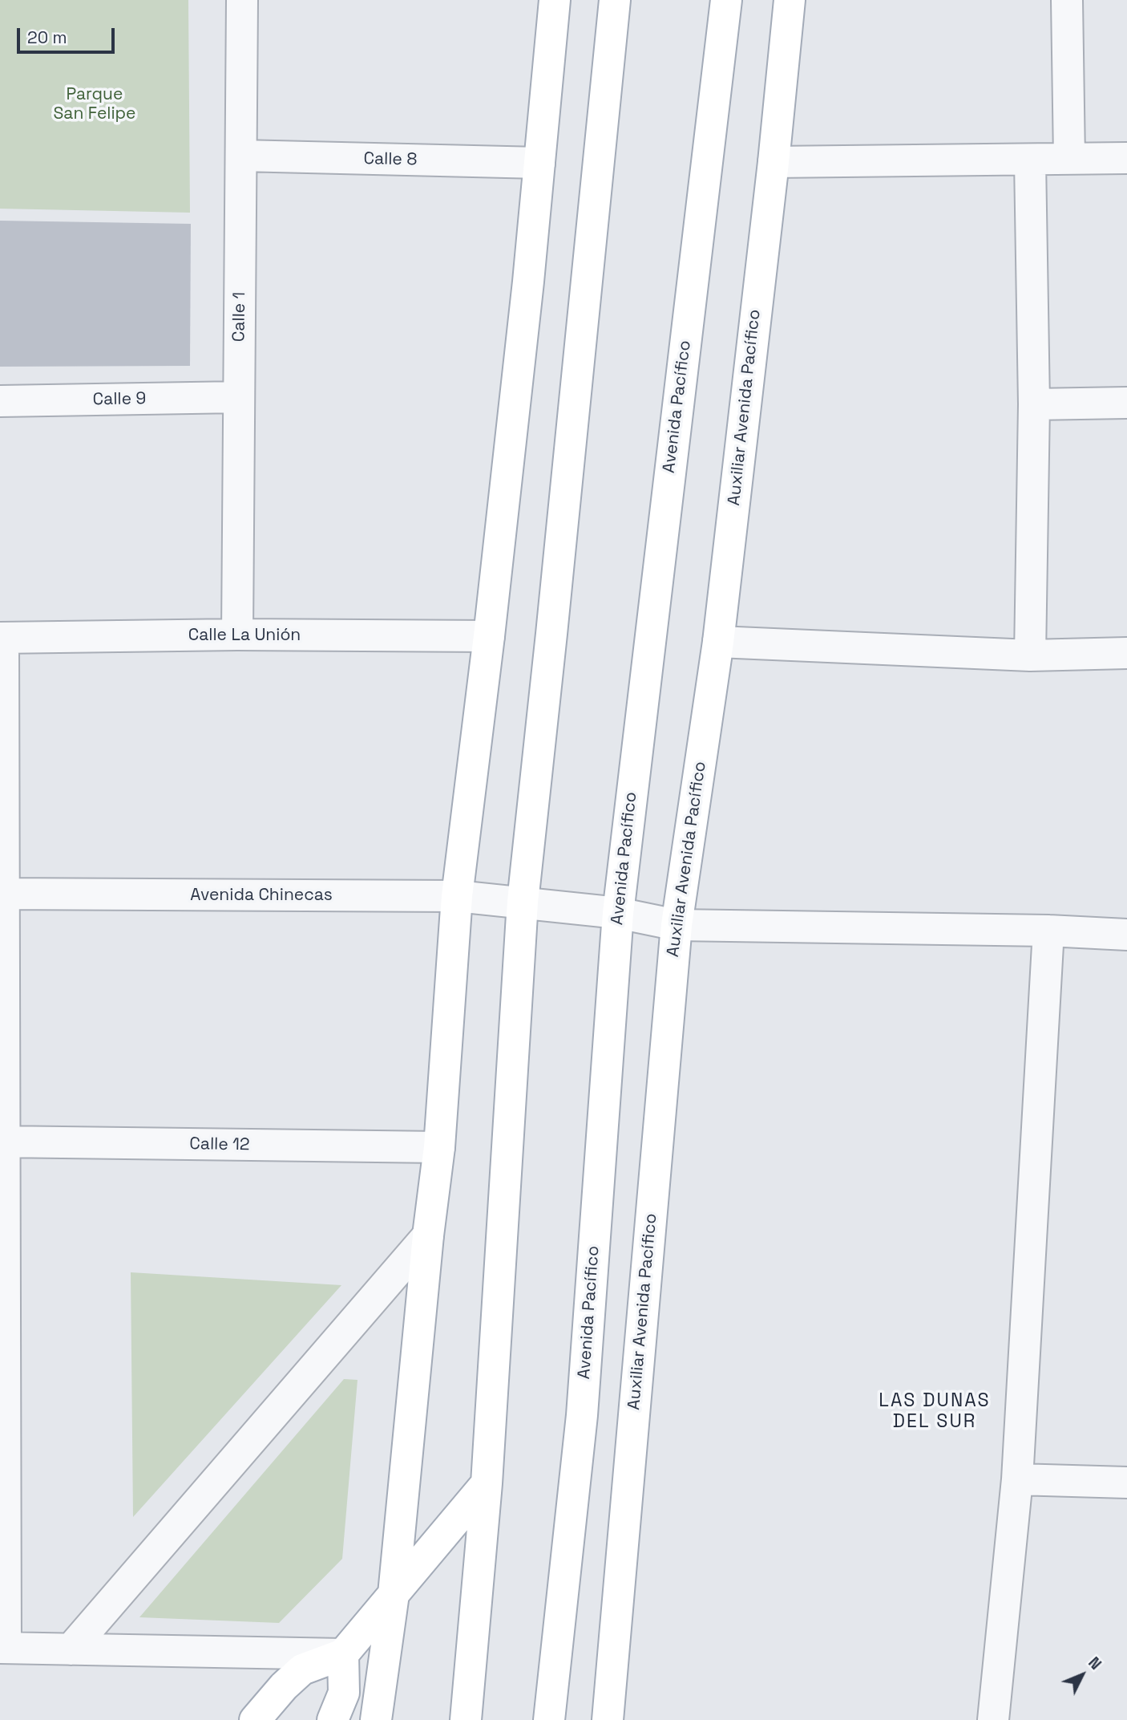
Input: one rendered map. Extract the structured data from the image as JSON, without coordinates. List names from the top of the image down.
{
  "streets": {
    "main road": ["Avenida Pacífico", "Auxiliar Avenida Pacífico"],
    "street": [
      "Calle 8",
      "Calle 1",
      "Calle 9",
      "Calle La Unión",
      "Avenida Chinecas",
      "Calle 12"
    ]
  },
  "crossings": [
    ["Calle 8", "Calle 1"],
    ["Calle 1", "Calle 9"],
    ["Calle 1", "Calle La Unión"],
    ["Avenida Pacífico", "Avenida Chinecas"]
  ],
  "districts": ["LAS DUNAS DEL SUR"],
  "parks": ["Parque San Felipe"],
  "scale_bar": "20 m",
  "north": "top right"
}
